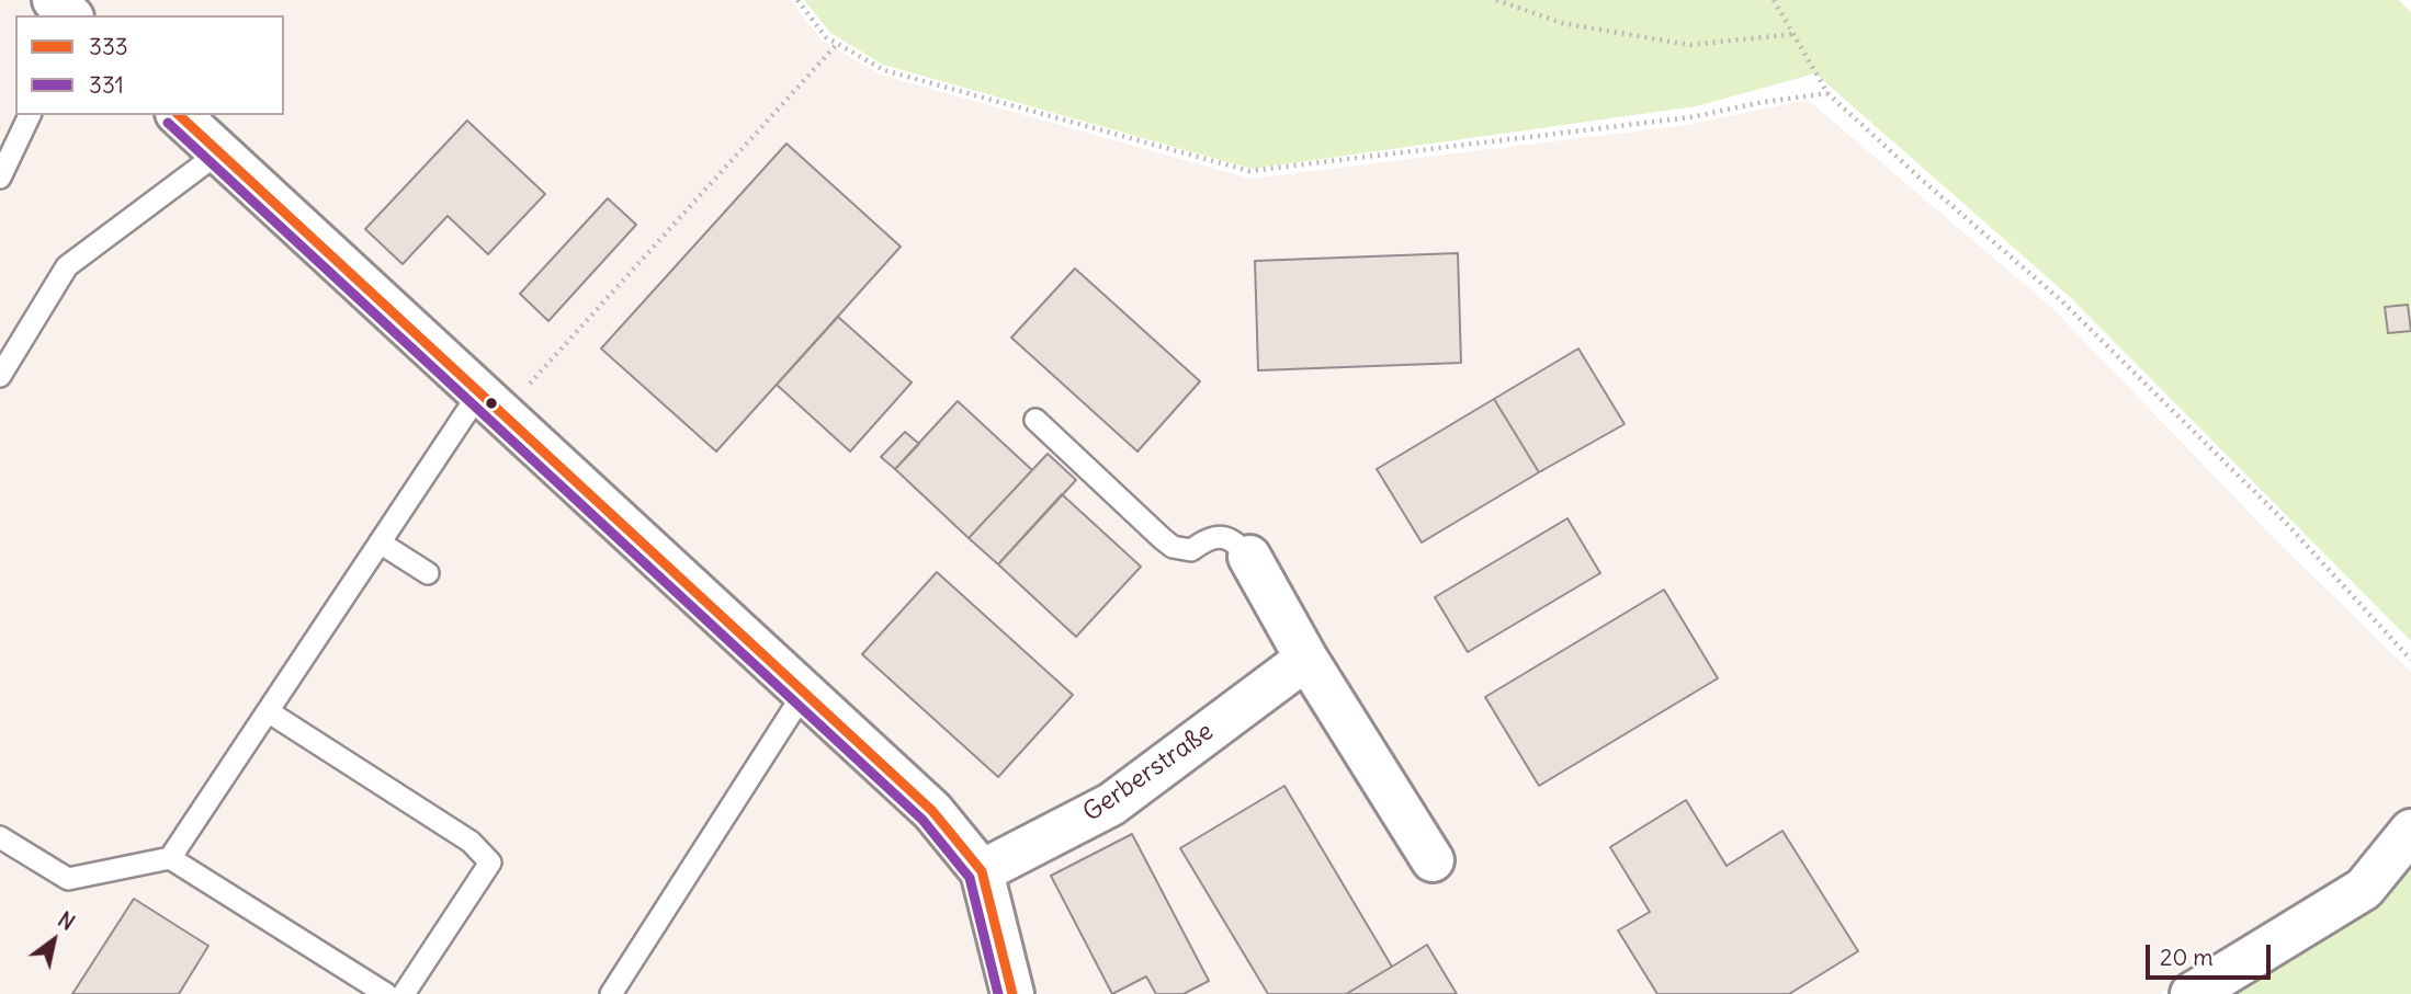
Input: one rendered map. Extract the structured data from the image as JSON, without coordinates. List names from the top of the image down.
{
  "streets": {
    "street": ["Gerberstraße"]
  },
  "lines": ["transit line 333", "transit line 331"],
  "legend": ["333", "331"],
  "scale_bar": "20 m",
  "north": "top right"
}
